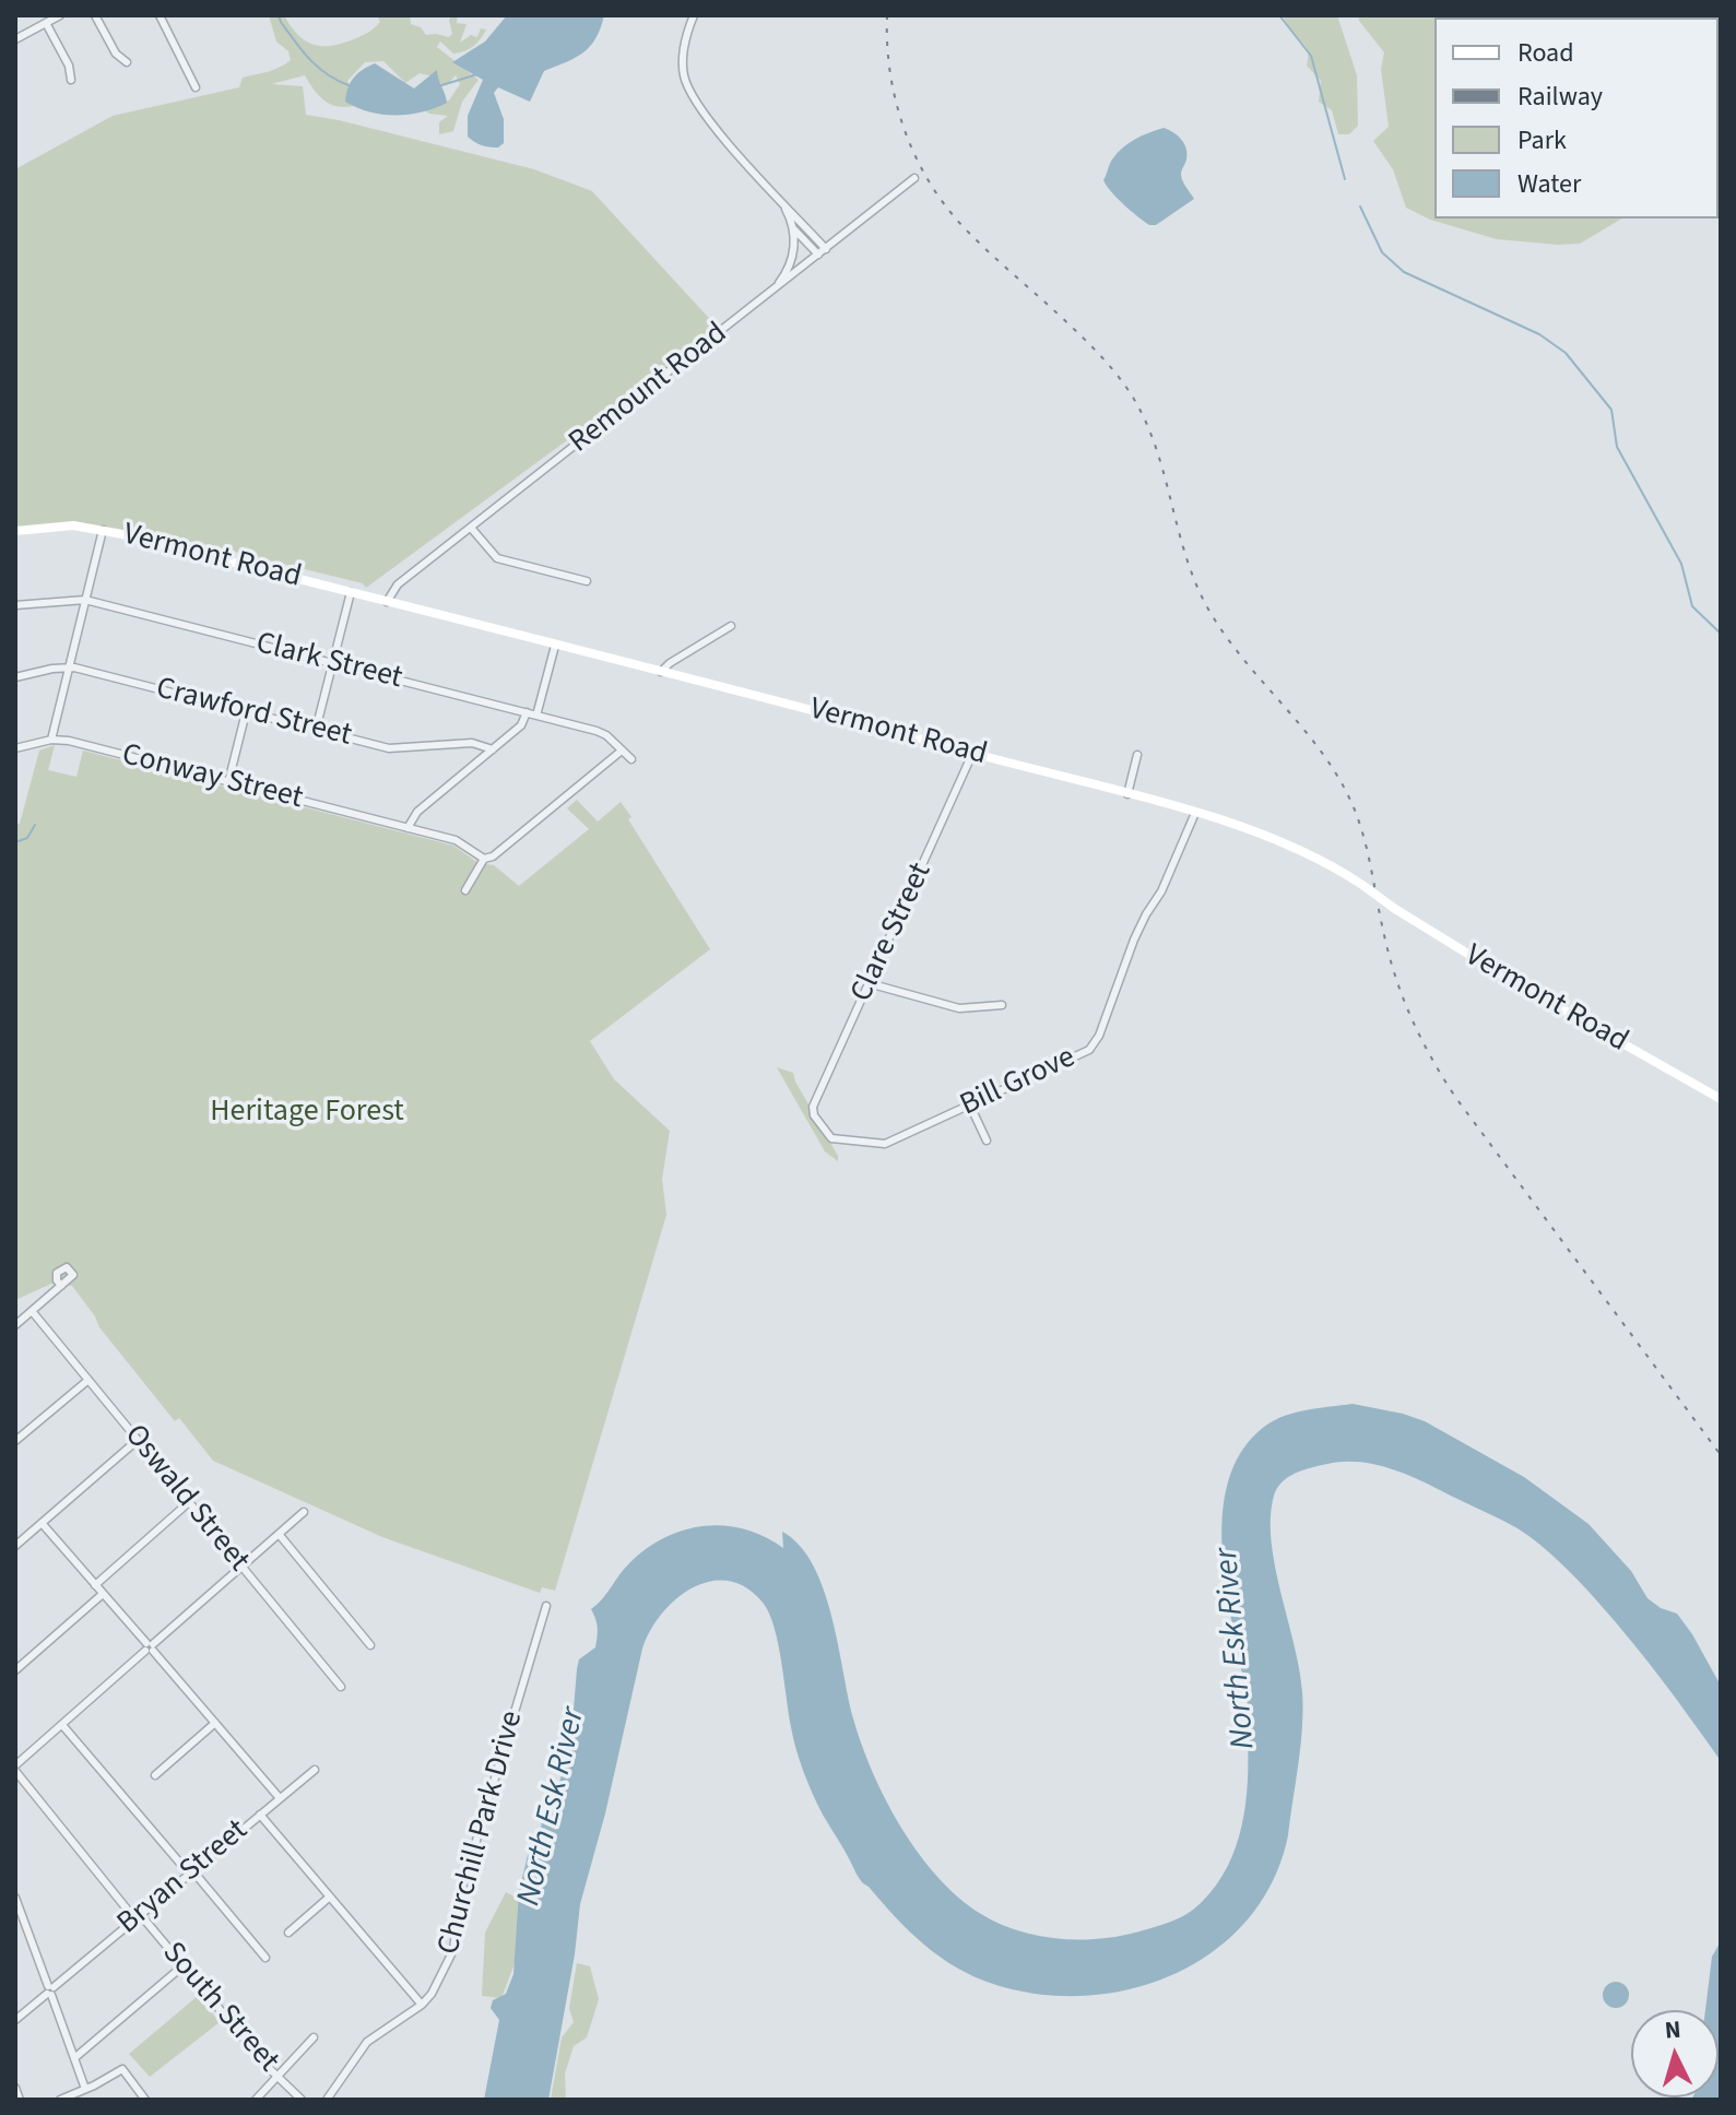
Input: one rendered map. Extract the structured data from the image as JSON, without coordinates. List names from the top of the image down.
{
  "streets": {
    "street": [
      "Remount Road",
      "Vermont Road",
      "Clark Street",
      "Crawford Street",
      "Conway Street",
      "Clare Street",
      "Bill Grove",
      "Oswald Street",
      "Churchill Park Drive",
      "Bryan Street",
      "South Street"
    ]
  },
  "crossings": [
    ["Remount Road", "Vermont Road"],
    ["Vermont Road", "Clare Street"],
    ["Vermont Road", "Bill Grove"],
    ["Clare Street", "Bill Grove"],
    ["Bryan Street", "South Street"]
  ],
  "water": ["North Esk River"],
  "parks": ["Heritage Forest"],
  "legend": [
    "Road",
    "Railway",
    "Park",
    "Water"
  ],
  "north": "top"
}
